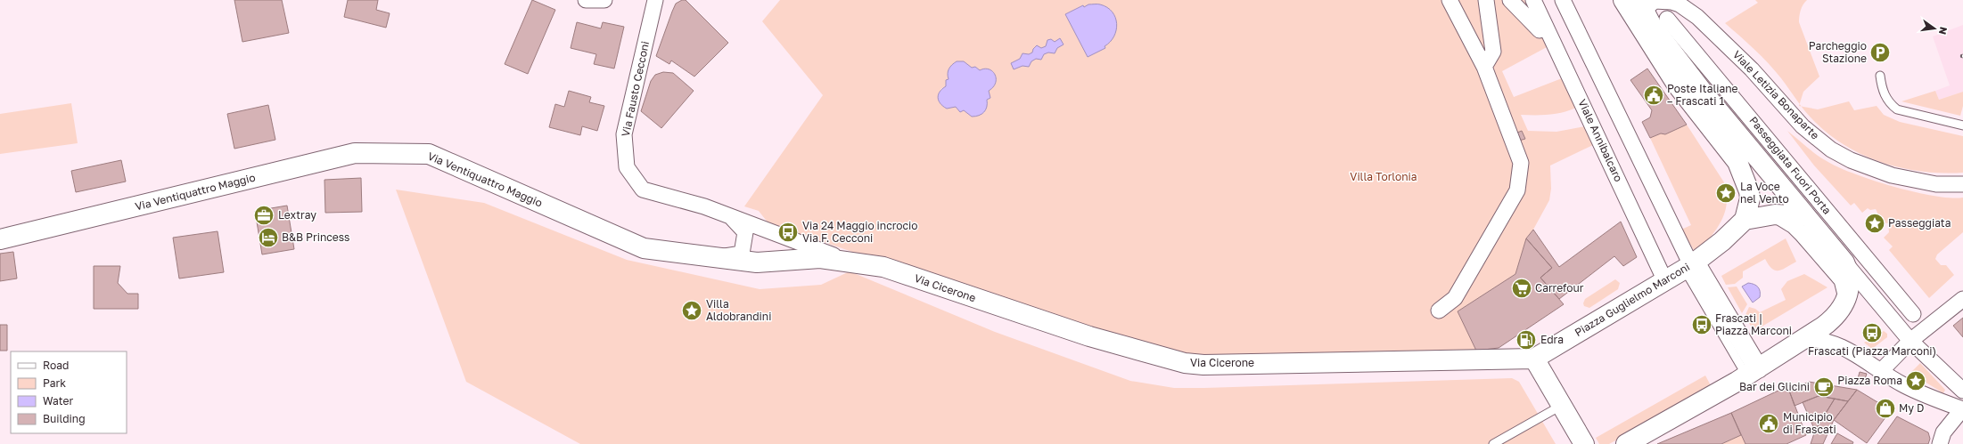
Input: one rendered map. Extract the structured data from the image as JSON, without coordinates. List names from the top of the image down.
{
  "streets": {
    "main road": ["Via Ventiquattro Maggio", "Via Cicerone", "Piazza Guglielmo Marconi"],
    "street": [
      "Via Fausto Cecconi",
      "Viale Letizia Bonaparte",
      "Viale Annibalcaro",
      "Passeggiata Fuori Porta"
    ]
  },
  "crossings": [
    ["Via Fausto Cecconi", "Via Ventiquattro Maggio"],
    ["Viale Annibalcaro", "Piazza Guglielmo Marconi"],
    ["Via Ventiquattro Maggio", "Via Cicerone"],
    ["Via Cicerone", "Piazza Guglielmo Marconi"]
  ],
  "parks": ["Villa Torlonia"],
  "places": {
    "parking": ["Parcheggio Stazione"],
    "public building": ["Poste Italiane – Frascati 1", "Municipio di Frascati"],
    "place": [
      "La Voce nel Vento",
      "Passeggiata",
      "Villa Aldobrandini",
      "Piazza Roma"
    ],
    "office": ["Lextray"],
    "bus stop": ["Via 24 Maggio incrocio Via F. Cecconi", "Frascati | Piazza Marconi", "Frascati (Piazza Marconi)"],
    "hotel": ["B&B Princess"],
    "supermarket": ["Carrefour"],
    "fuel station": ["Edra"],
    "cafe": ["Bar dei Glicini"],
    "shop": ["My D"]
  },
  "legend": [
    "Road",
    "Park",
    "Water",
    "Building"
  ],
  "north": "right"
}
